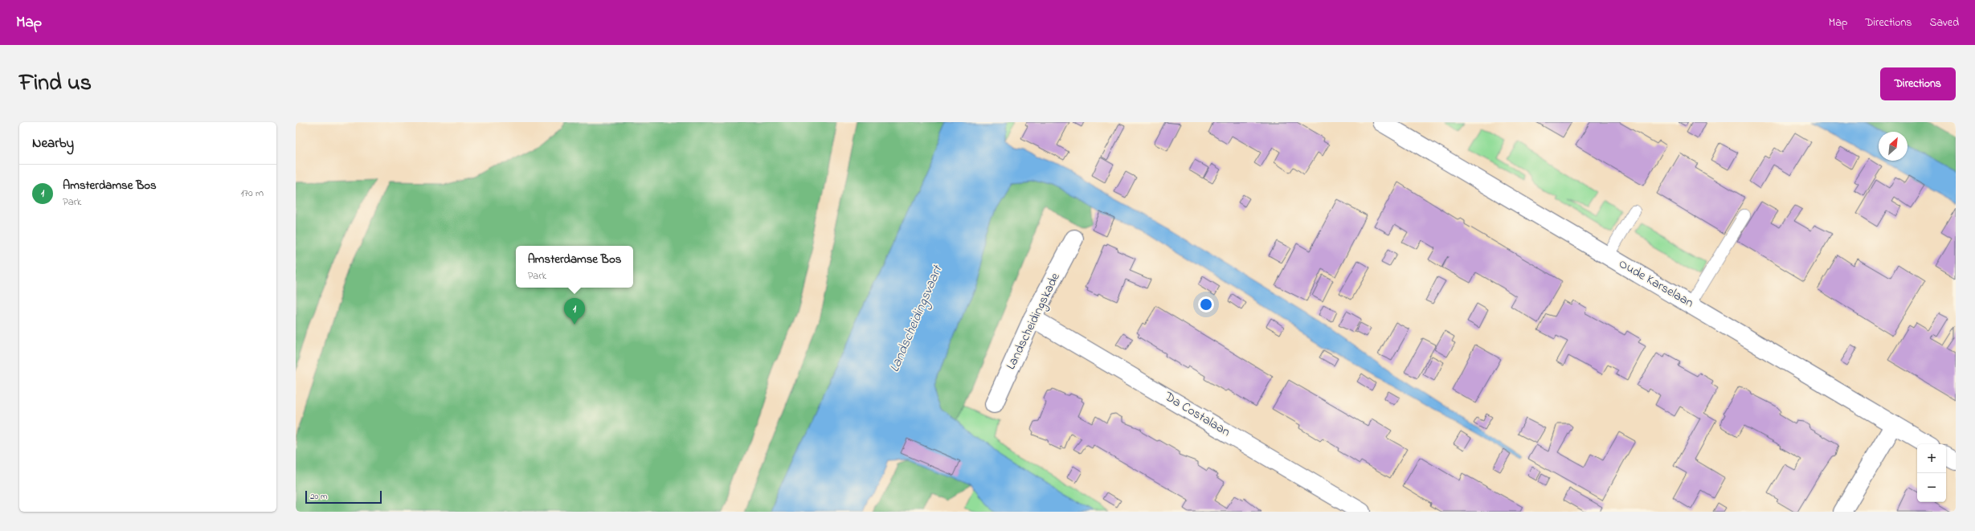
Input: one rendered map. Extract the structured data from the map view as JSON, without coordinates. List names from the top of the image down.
{
  "streets": {
    "street": ["Oude Karselaan", "Landscheidingskade", "Da Costalaan"]
  },
  "crossings": [
    ["Landscheidingskade", "Da Costalaan"]
  ],
  "water": ["Landscheidingsvaart"],
  "scale_bar": "20 m",
  "north": "top right",
  "page": {
    "header": "Map",
    "nav": ["Map", "Directions", "Saved"],
    "title": "Find us",
    "buttons": "Directions",
    "heading": "Nearby",
    "list": [
      {
        "mark": "1",
        "name": "Amsterdamse Bos",
        "note": "Park",
        "value": "170 m"
      }
    ],
    "popup": ["Amsterdamse Bos", "Park"],
    "pins": "1",
    "map_buttons": ["+", "−"],
    "scale": "20 m"
  }
}
